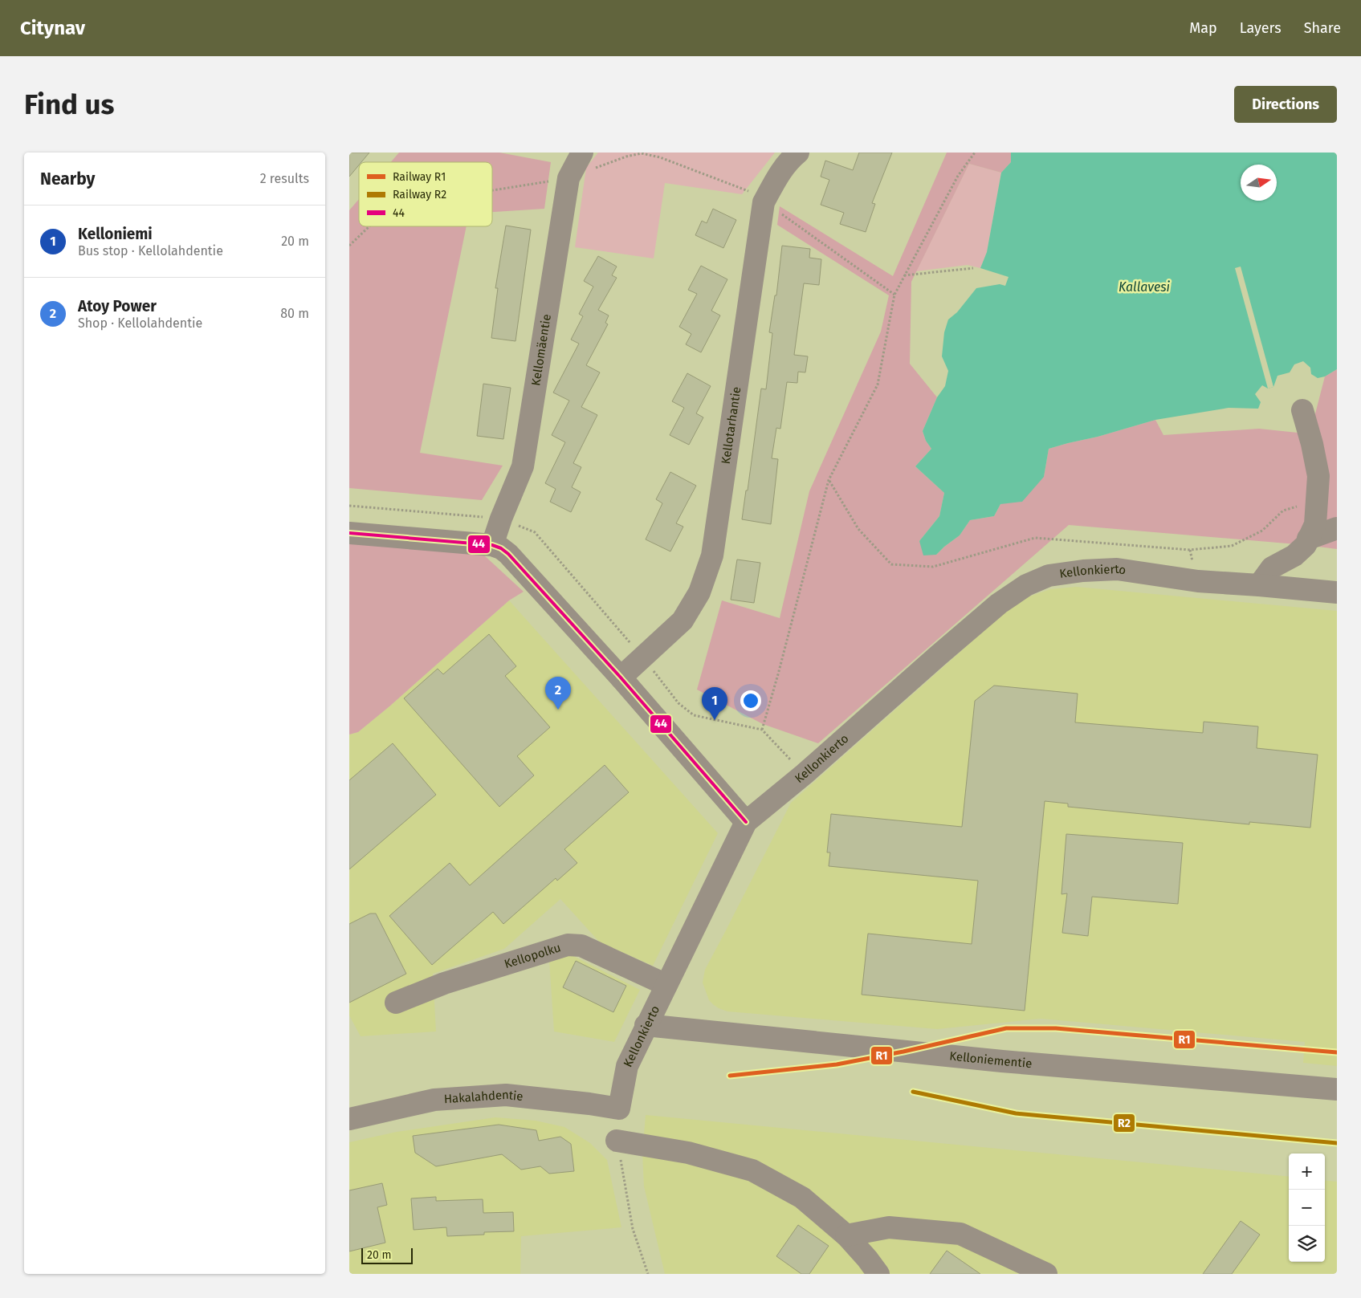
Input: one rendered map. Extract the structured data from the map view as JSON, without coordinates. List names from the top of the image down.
{
  "streets": {
    "street": [
      "Kellomäentie",
      "Kellotarhantie",
      "Kellonkierto",
      "Kellopolku",
      "Kelloniementie",
      "Hakalahdentie"
    ]
  },
  "crossings": [
    ["Kellonkierto", "Kellopolku"],
    ["Kellonkierto", "Kelloniementie"],
    ["Kellonkierto", "Hakalahdentie"]
  ],
  "water": ["Kallavesi"],
  "lines": ["transit line 44", "rail line R1", "rail line R2"],
  "legend": ["Railway R1", "Railway R2", "44"],
  "scale_bar": "20 m",
  "north": "right",
  "page": {
    "header": "Citynav",
    "nav": ["Map", "Layers", "Share"],
    "buttons": "Directions",
    "title": "Find us",
    "heading": ["Nearby", "2 results"],
    "list": [
      {
        "mark": "1",
        "name": "Kelloniemi",
        "note": "Bus stop · Kellolahdentie",
        "value": "20 m"
      },
      {
        "mark": "2",
        "name": "Atoy Power",
        "note": "Shop · Kellolahdentie",
        "value": "80 m"
      }
    ],
    "pins": ["2", "1"],
    "map_buttons": ["+", "−"],
    "scale": "20 m"
  }
}
